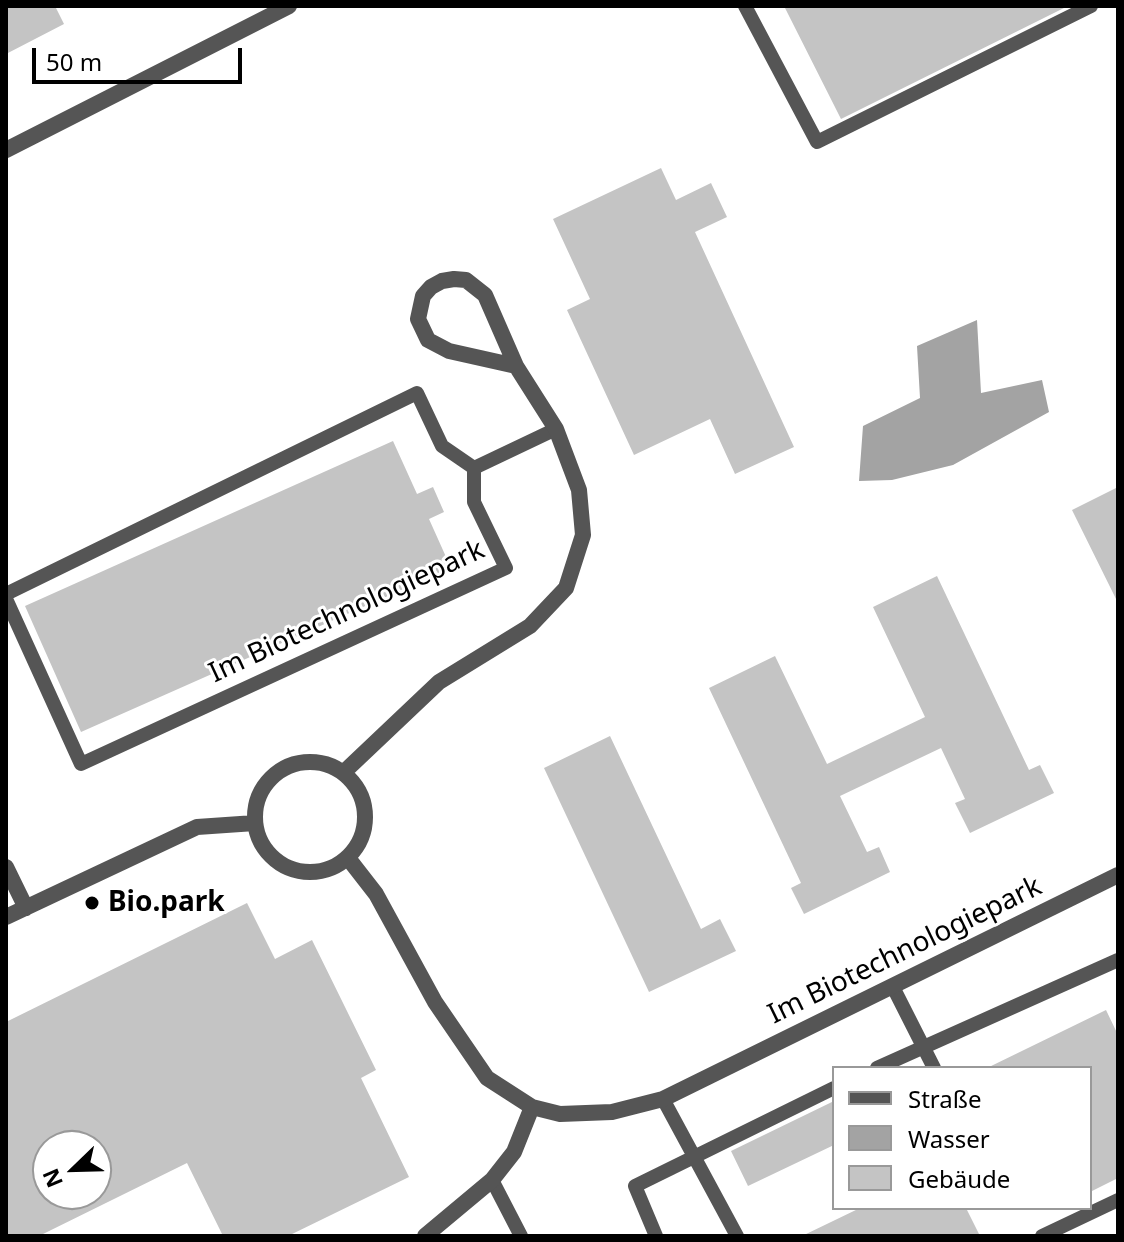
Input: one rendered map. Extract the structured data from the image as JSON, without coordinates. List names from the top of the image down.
{
  "streets": {
    "street": ["Im Biotechnologiepark"]
  },
  "places": ["Bio.park"],
  "legend": ["Straße", "Wasser", "Gebäude"],
  "scale_bar": "50 m",
  "north": "bottom left"
}
